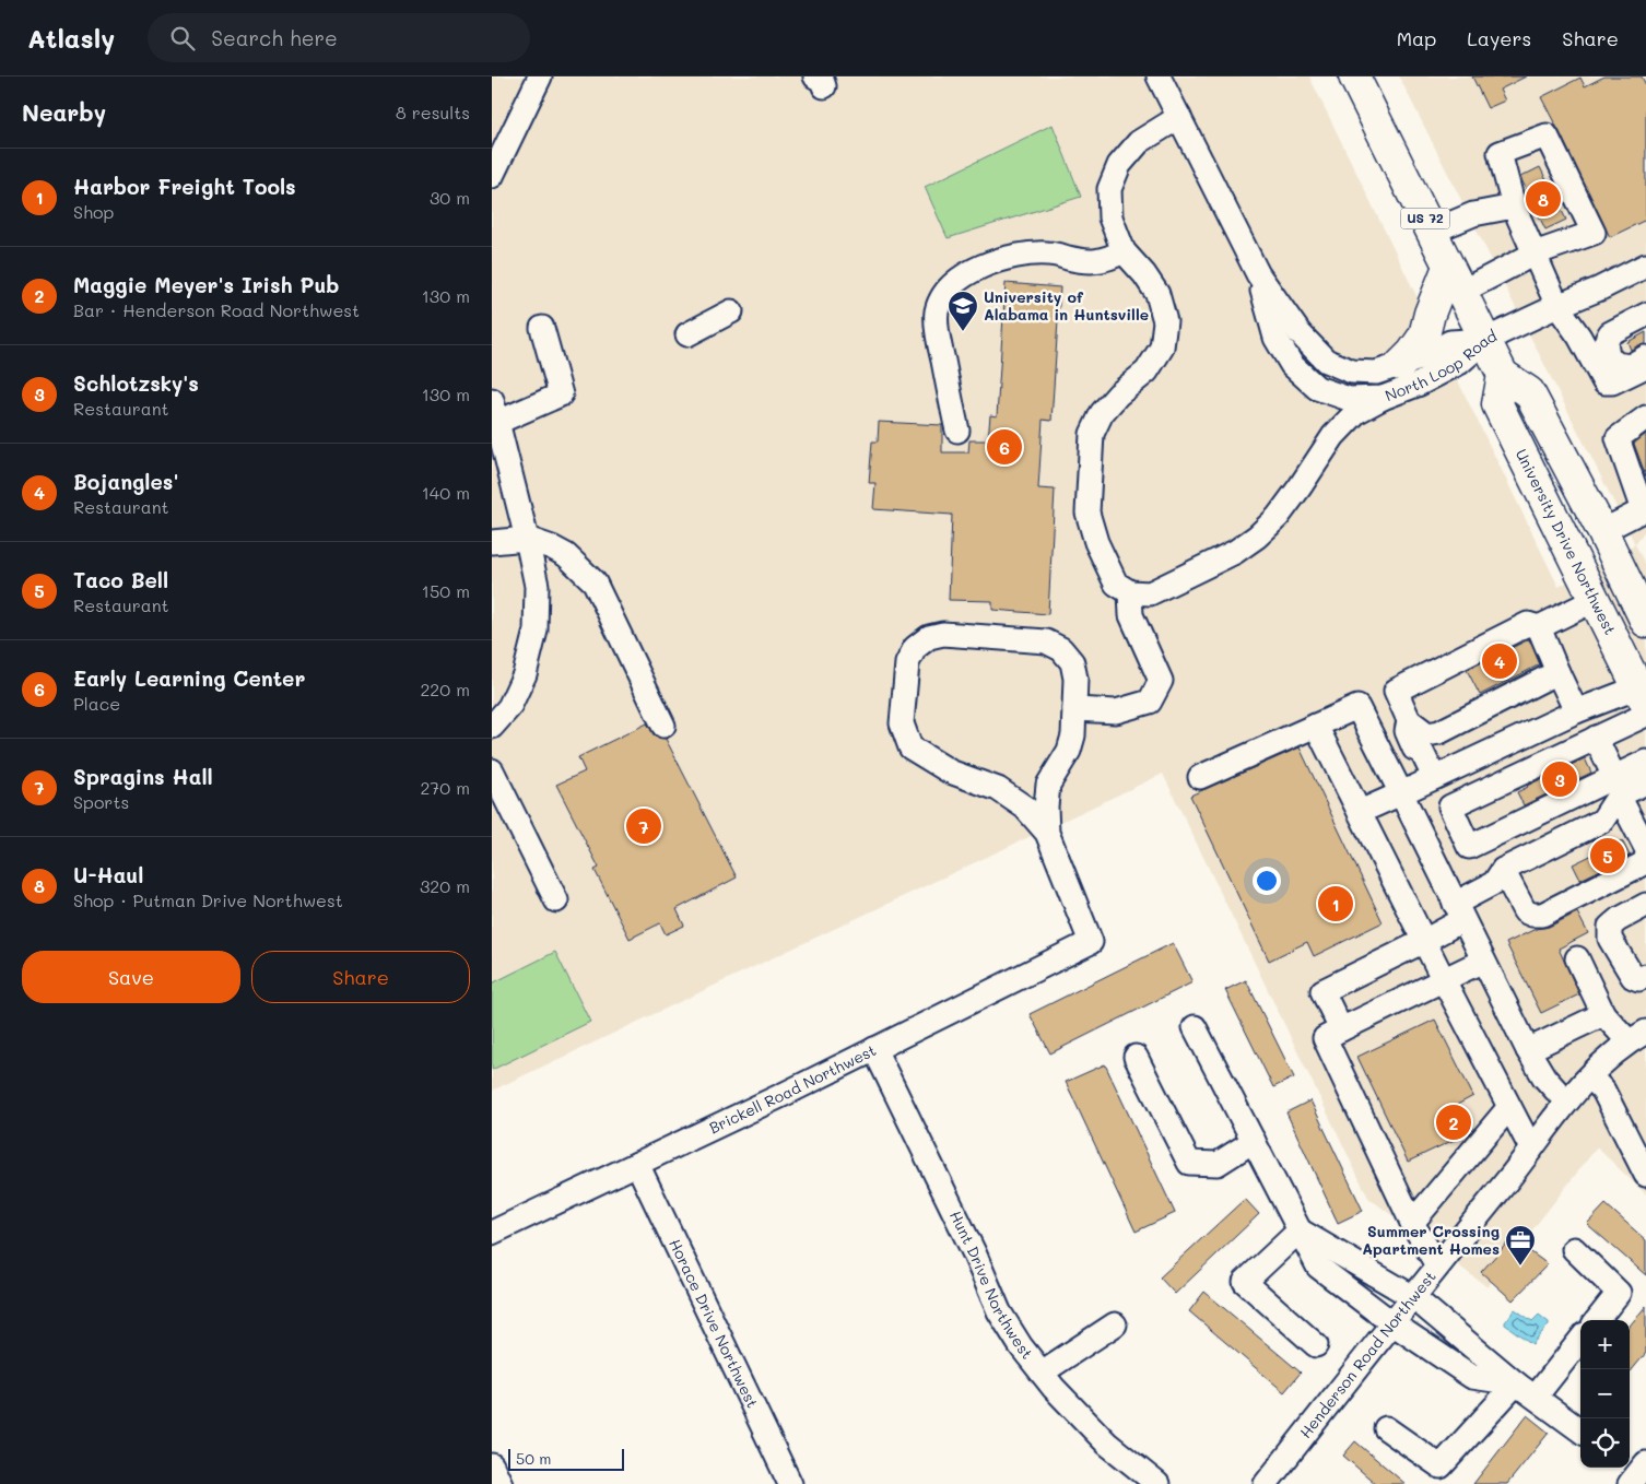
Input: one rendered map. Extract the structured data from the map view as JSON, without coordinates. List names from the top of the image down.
{
  "streets": {
    "highway": ["US 72", "University Drive Northwest"],
    "street": [
      "North Loop Road",
      "Brickell Road Northwest",
      "Hunt Drive Northwest",
      "Horace Drive Northwest",
      "Henderson Road Northwest"
    ]
  },
  "crossings": [
    ["US 72", "North Loop Road"],
    ["US 72", "University Drive Northwest"],
    ["Brickell Road Northwest", "Hunt Drive Northwest"],
    ["Brickell Road Northwest", "Horace Drive Northwest"]
  ],
  "places": {
    "school or university": ["University of Alabama in Huntsville"],
    "office": ["Summer Crossing Apartment Homes"]
  },
  "scale_bar": "50 m",
  "page": {
    "header": "Atlasly",
    "search": "Search here",
    "nav": ["Map", "Layers", "Share"],
    "heading": ["Nearby", "8 results"],
    "list": [
      {
        "mark": "1",
        "name": "Harbor Freight Tools",
        "note": "Shop",
        "value": "30 m"
      },
      {
        "mark": "2",
        "name": "Maggie Meyer's Irish Pub",
        "note": "Bar · Henderson Road Northwest",
        "value": "130 m"
      },
      {
        "mark": "3",
        "name": "Schlotzsky's",
        "note": "Restaurant",
        "value": "130 m"
      },
      {
        "mark": "4",
        "name": "Bojangles'",
        "note": "Restaurant",
        "value": "140 m"
      },
      {
        "mark": "5",
        "name": "Taco Bell",
        "note": "Restaurant",
        "value": "150 m"
      },
      {
        "mark": "6",
        "name": "Early Learning Center",
        "note": "Place",
        "value": "220 m"
      },
      {
        "mark": "7",
        "name": "Spragins Hall",
        "note": "Sports",
        "value": "270 m"
      },
      {
        "mark": "8",
        "name": "U-Haul",
        "note": "Shop · Putman Drive Northwest",
        "value": "320 m"
      }
    ],
    "pins": [
      "8",
      "6",
      "4",
      "3",
      "7",
      "5",
      "1",
      "2"
    ],
    "buttons": ["Save", "Share"],
    "map_buttons": ["+", "−"],
    "scale": "50 m"
  }
}
